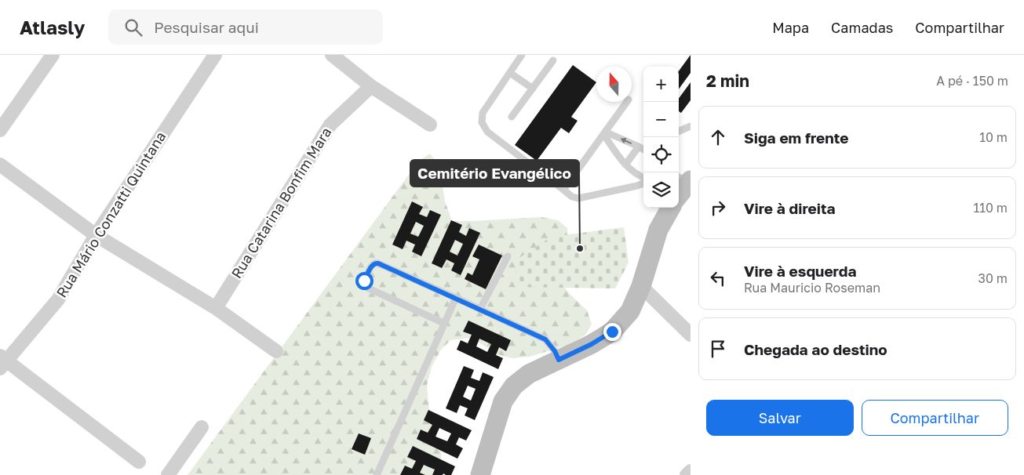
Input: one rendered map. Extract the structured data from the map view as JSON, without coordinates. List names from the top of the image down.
{
  "streets": {
    "street": ["Rua Catarina Bonfim Mara", "Rua Mário Conzatti Quintana"]
  },
  "places": ["Cemitério Evangélico"],
  "north": "top",
  "page": {
    "header": "Atlasly",
    "search": "Pesquisar aqui",
    "nav": ["Mapa", "Camadas", "Compartilhar"],
    "heading": ["2 min", "A pé · 150 m"],
    "map_buttons": ["+", "−"],
    "list": [
      ["Siga em frente", "10 m"],
      ["Vire à direita", "110 m"],
      ["Vire à esquerda", "Rua Mauricio Roseman", "30 m"],
      "Chegada ao destino"
    ],
    "buttons": ["Salvar", "Compartilhar"]
  }
}
